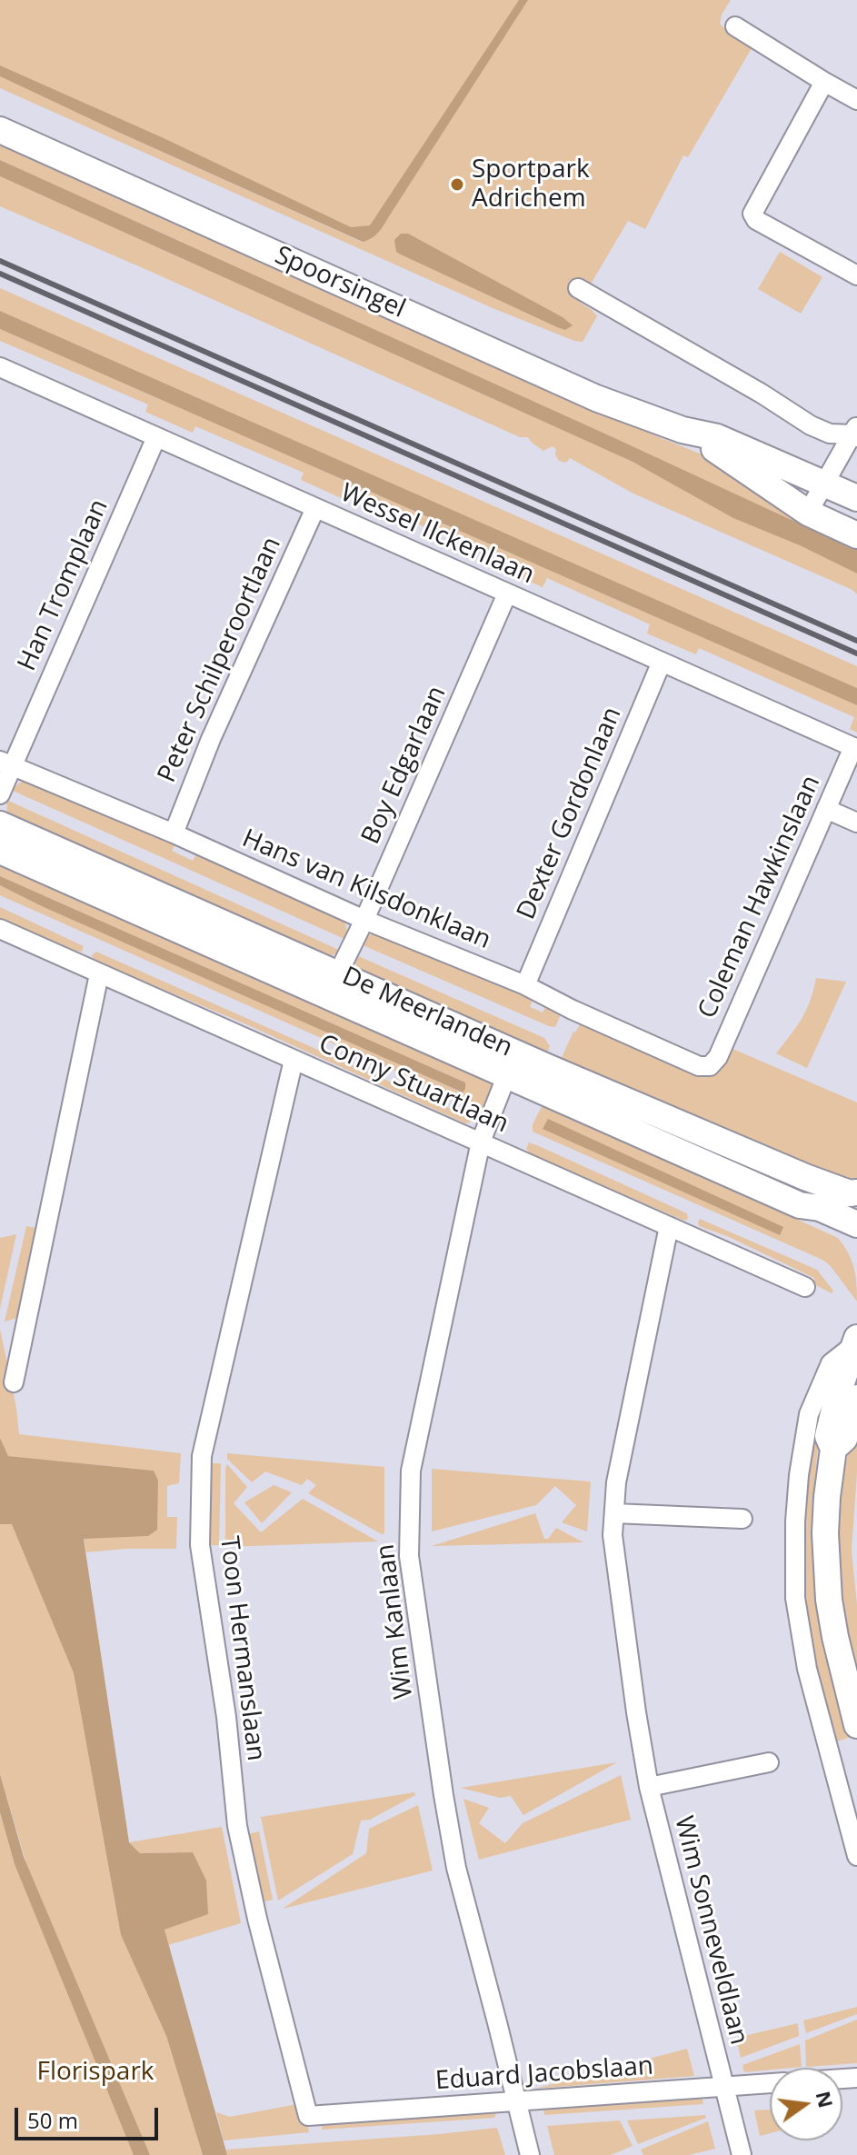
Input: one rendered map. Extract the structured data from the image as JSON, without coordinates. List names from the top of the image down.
{
  "streets": {
    "main road": ["Spoorsingel", "De Meerlanden"],
    "street": [
      "Wessel Ilckenlaan",
      "Han Tromplaan",
      "Peter Schilperoortlaan",
      "Boy Edgarlaan",
      "Dexter Gordonlaan",
      "Hans van Kilsdonklaan",
      "Coleman Hawkinslaan",
      "Conny Stuartlaan",
      "Wim Kanlaan",
      "Toon Hermanslaan",
      "Wim Sonneveldlaan",
      "Eduard Jacobslaan"
    ]
  },
  "crossings": [
    ["Wessel Ilckenlaan", "Han Tromplaan"],
    ["Wessel Ilckenlaan", "Peter Schilperoortlaan"],
    ["Wessel Ilckenlaan", "Boy Edgarlaan"],
    ["Wessel Ilckenlaan", "Dexter Gordonlaan"],
    ["Wessel Ilckenlaan", "Coleman Hawkinslaan"],
    ["Han Tromplaan", "Hans van Kilsdonklaan"],
    ["Peter Schilperoortlaan", "Hans van Kilsdonklaan"],
    ["Boy Edgarlaan", "Hans van Kilsdonklaan"],
    ["Boy Edgarlaan", "De Meerlanden"],
    ["Dexter Gordonlaan", "Hans van Kilsdonklaan"],
    ["Hans van Kilsdonklaan", "Coleman Hawkinslaan"],
    ["De Meerlanden", "Wim Kanlaan"],
    ["Conny Stuartlaan", "Wim Kanlaan"],
    ["Conny Stuartlaan", "Toon Hermanslaan"],
    ["Conny Stuartlaan", "Wim Sonneveldlaan"],
    ["Wim Kanlaan", "Eduard Jacobslaan"],
    ["Toon Hermanslaan", "Eduard Jacobslaan"],
    ["Wim Sonneveldlaan", "Eduard Jacobslaan"]
  ],
  "parks": ["Florispark"],
  "places": ["Sportpark Adrichem"],
  "scale_bar": "50 m",
  "north": "right"
}
